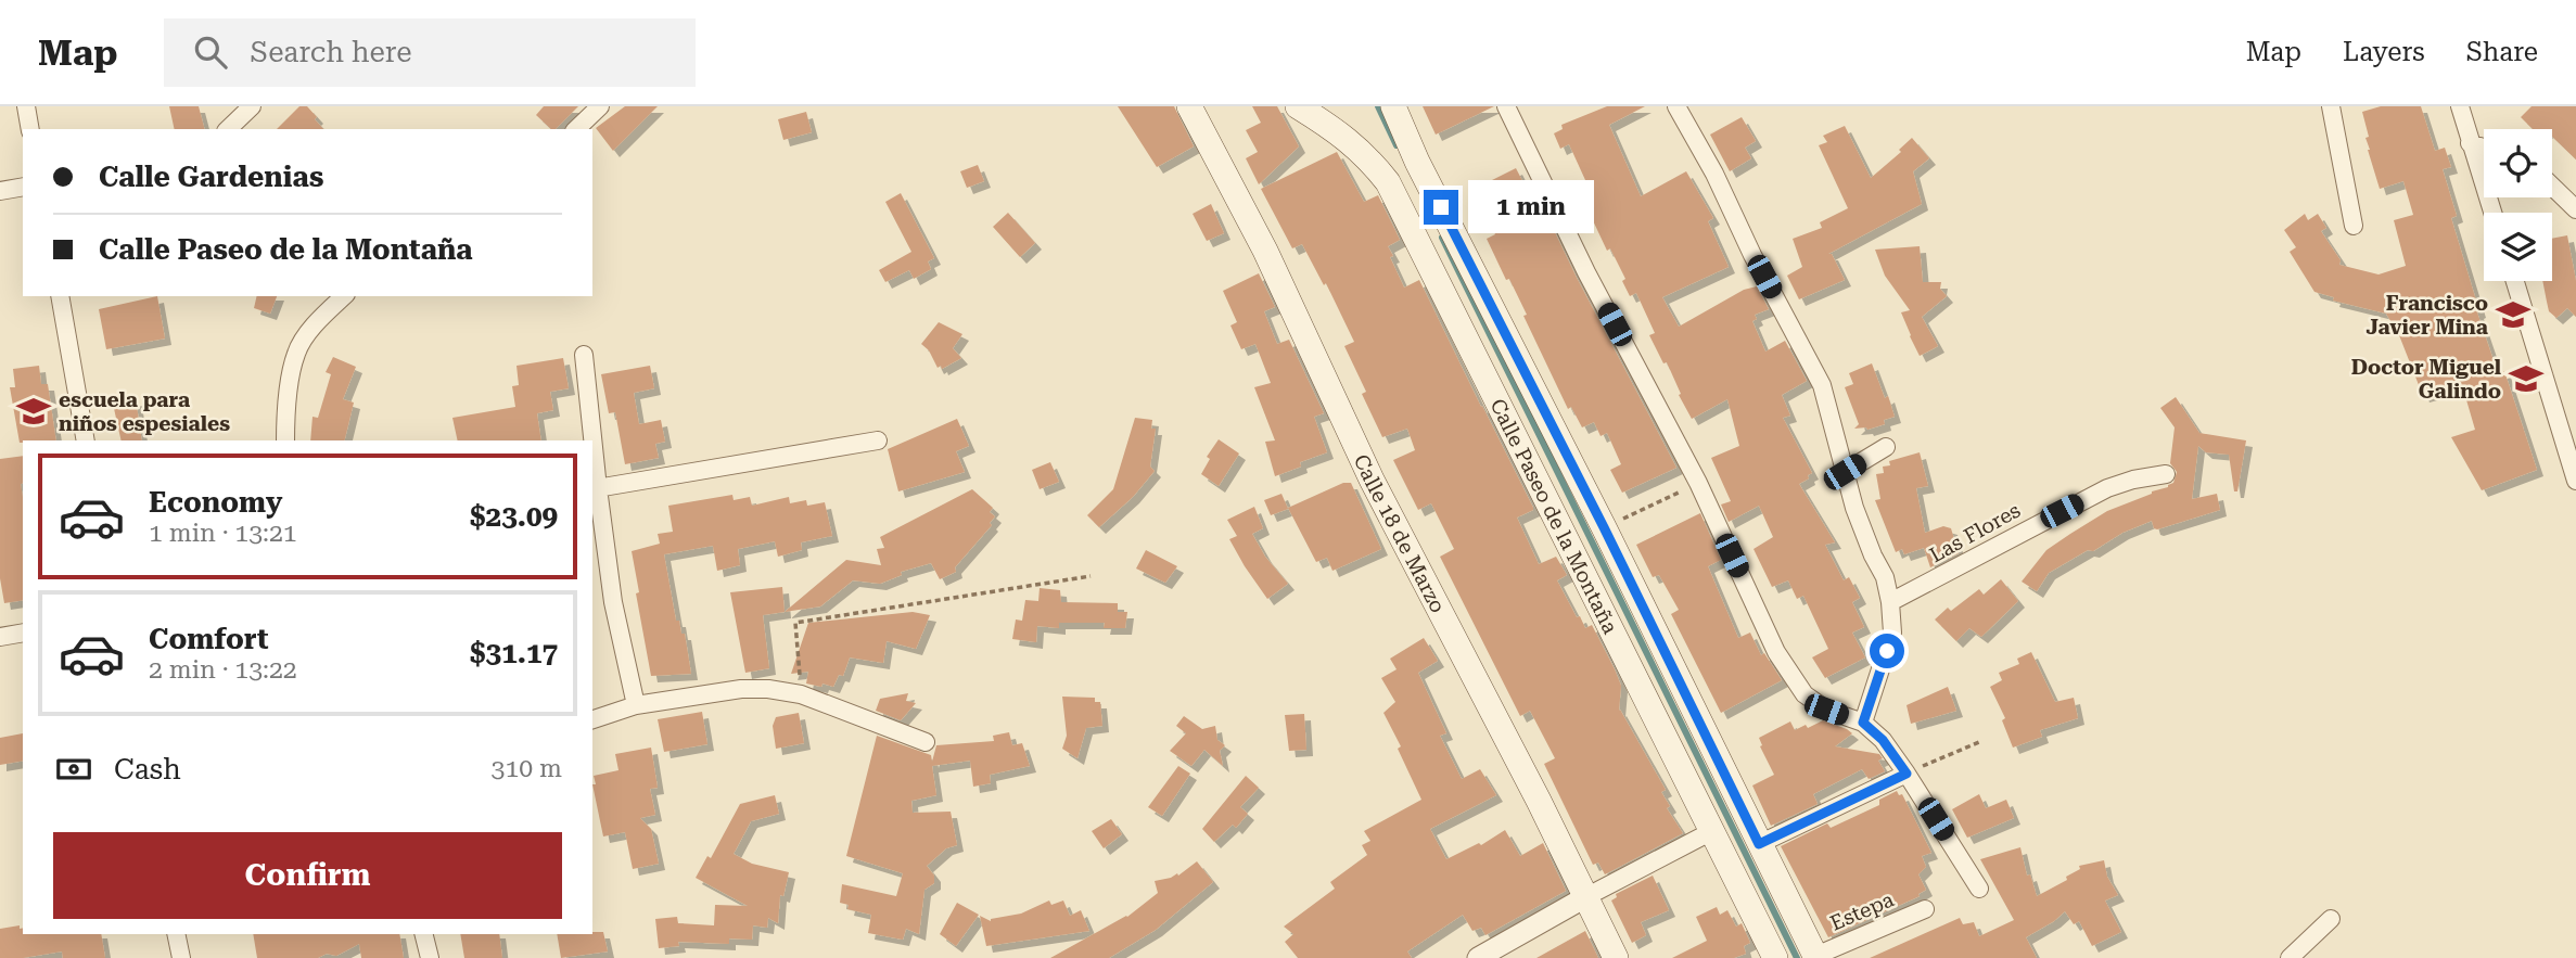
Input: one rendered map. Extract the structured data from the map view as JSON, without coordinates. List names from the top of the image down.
{
  "streets": {
    "main road": ["Calle Paseo de la Montaña", "Calle 18 de Marzo"],
    "street": ["Las Flores", "Estepa"]
  },
  "crossings": [
    ["Calle Paseo de la Montaña", "Estepa"]
  ],
  "places": {
    "school or university": ["Francisco Javier Mina", "Doctor Miguel Galindo", "escuela para niños espesiales"]
  },
  "page": {
    "header": "Map",
    "search": "Search here",
    "nav": ["Map", "Layers", "Share"],
    "banner": ["Calle Gardenias", "Calle Paseo de la Montaña"],
    "bubble": "1 min",
    "list": [
      {
        "name": "Economy",
        "note": "1 min · 13:21",
        "value": "$23.09"
      },
      {
        "name": "Comfort",
        "note": "2 min · 13:22",
        "value": "$31.17"
      }
    ],
    "pay": ["Cash", "310 m"],
    "buttons": "Confirm"
  }
}
